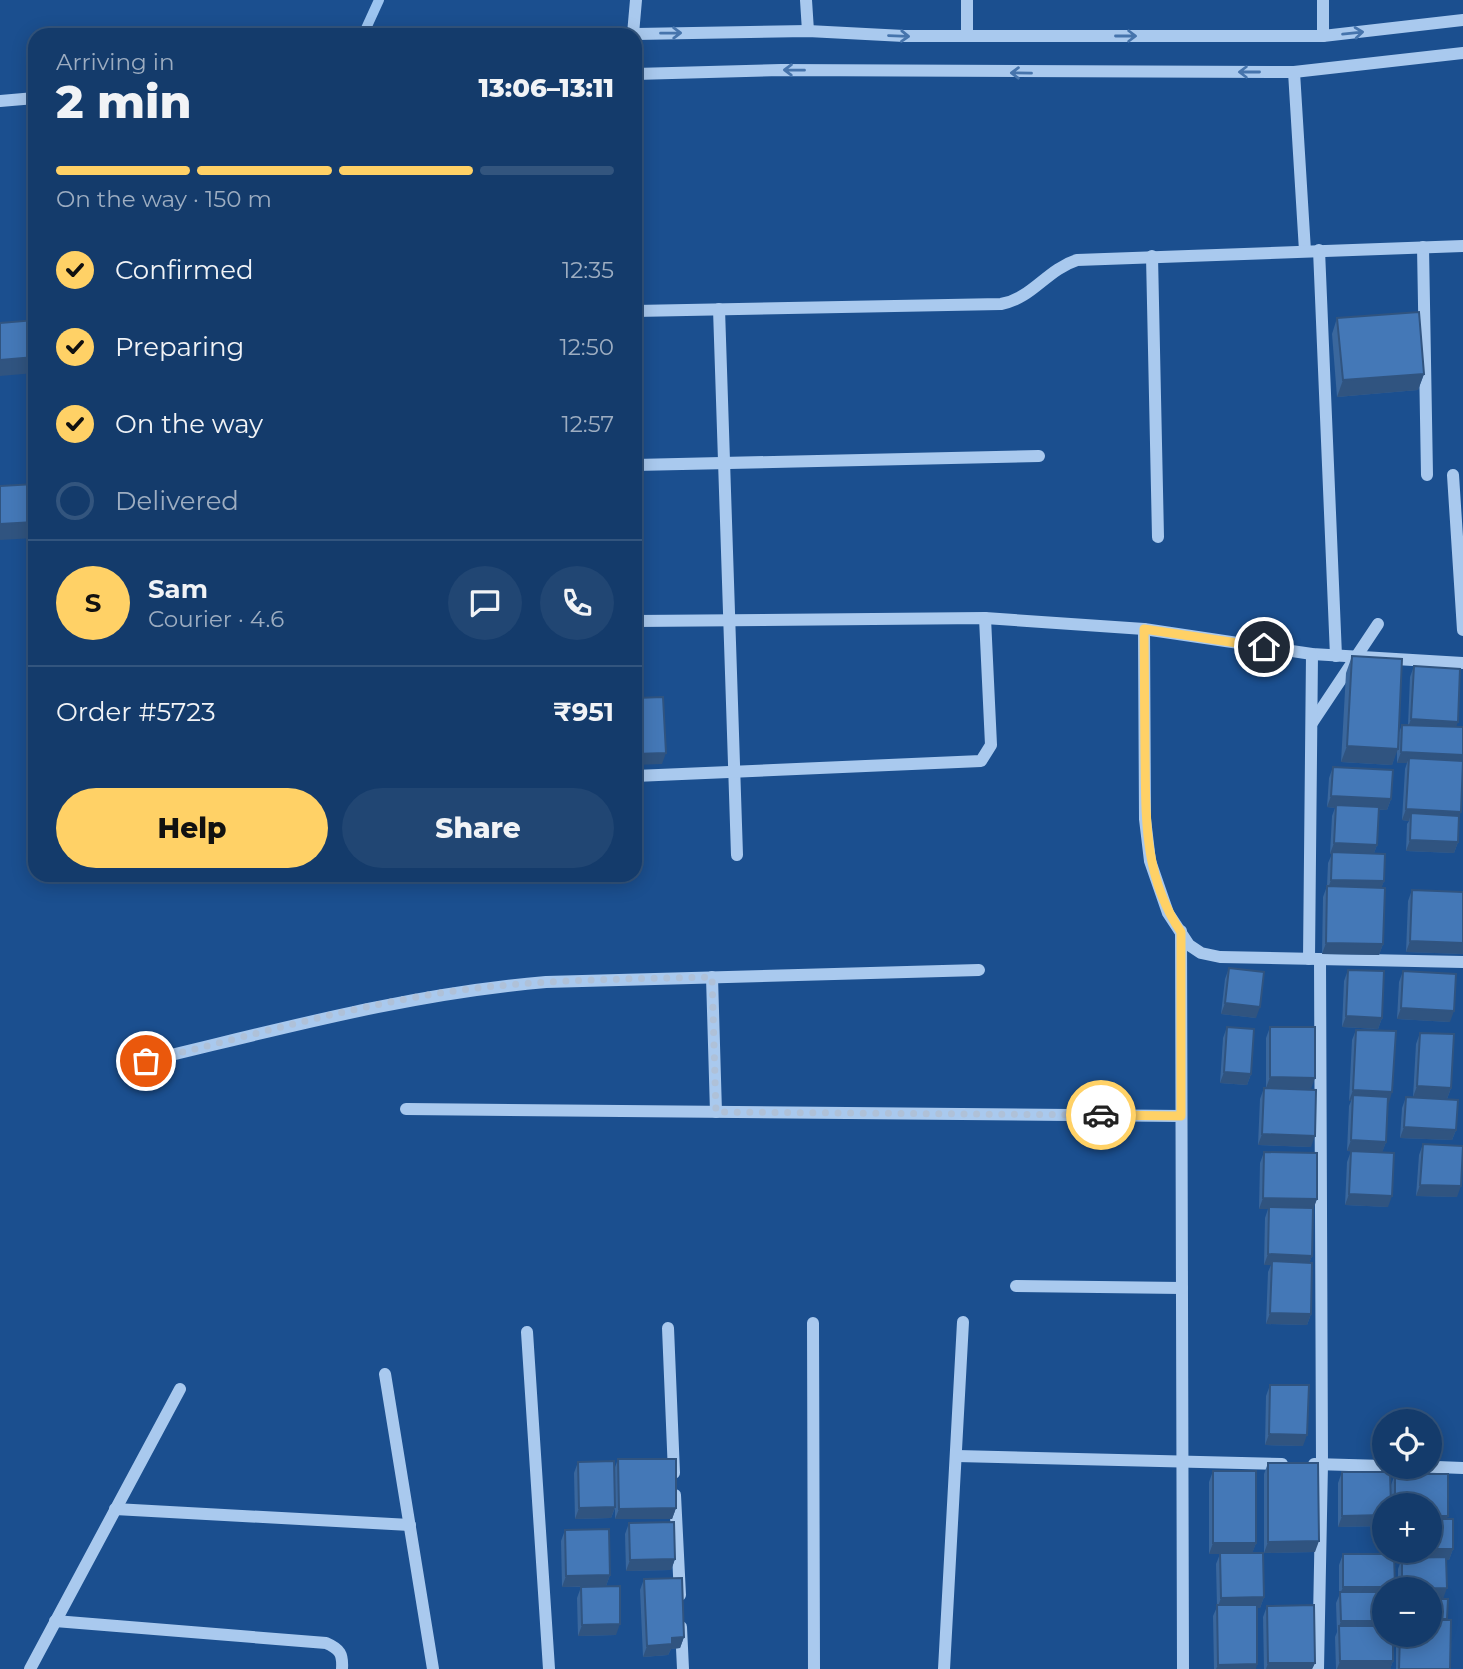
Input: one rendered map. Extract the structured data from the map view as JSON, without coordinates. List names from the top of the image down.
{
  "page": {
    "heading": ["2 min", "Arriving in", "13:06–13:11"],
    "panel": [
      "Sam",
      "Courier · 4.6",
      "Order #5723",
      "₹951"
    ],
    "bar": "On the way · 150 m",
    "list": [
      ["Confirmed", "12:35"],
      ["Preparing", "12:50"],
      ["On the way", "12:57"],
      "Delivered"
    ],
    "round": "S",
    "buttons": ["Help", "Share"],
    "map_buttons": ["+", "−"]
  }
}
